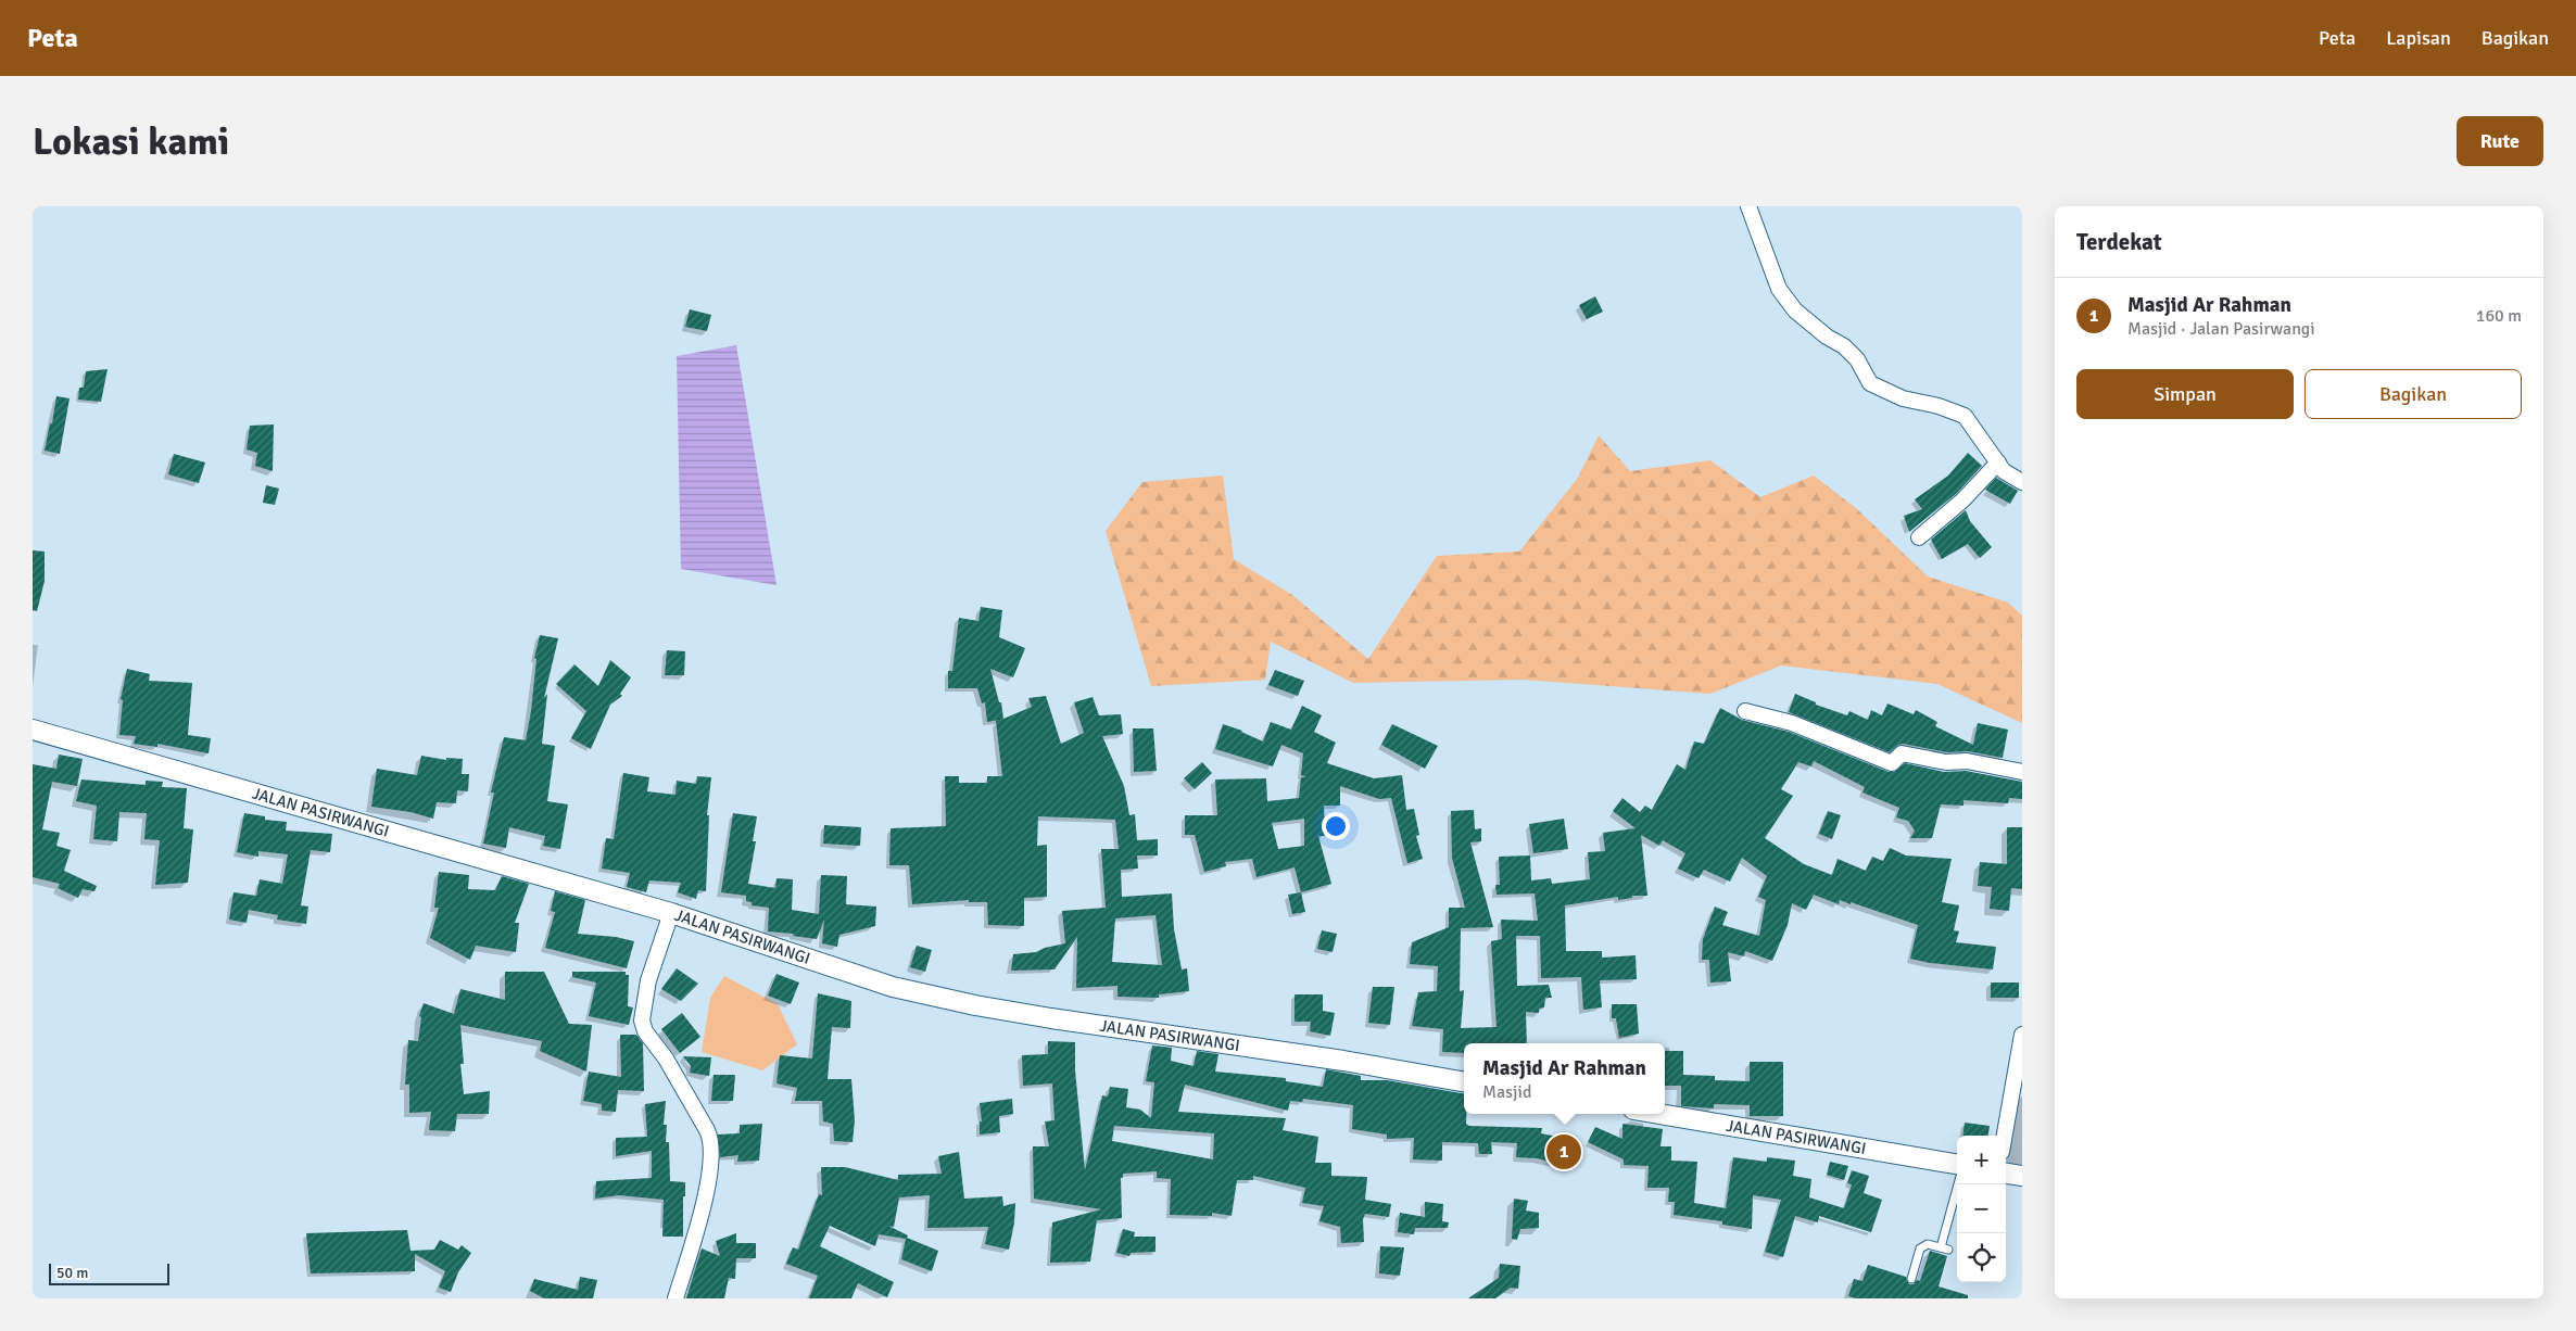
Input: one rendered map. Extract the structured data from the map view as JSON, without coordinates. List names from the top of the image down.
{
  "streets": {
    "street": ["JALAN PASIRWANGI"]
  },
  "scale_bar": "50 m",
  "page": {
    "header": "Peta",
    "nav": ["Peta", "Lapisan", "Bagikan"],
    "buttons": [
      "Rute",
      ["Simpan", "Bagikan"]
    ],
    "title": "Lokasi kami",
    "heading": "Terdekat",
    "list": [
      {
        "mark": "1",
        "name": "Masjid Ar Rahman",
        "note": "Masjid · Jalan Pasirwangi",
        "value": "160 m"
      }
    ],
    "popup": ["Masjid Ar Rahman", "Masjid"],
    "pins": "1",
    "map_buttons": ["+", "−"],
    "scale": "50 m"
  }
}
